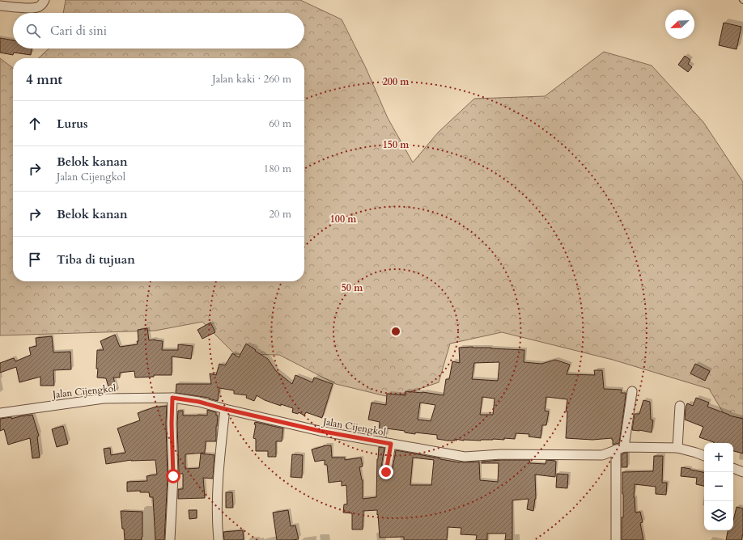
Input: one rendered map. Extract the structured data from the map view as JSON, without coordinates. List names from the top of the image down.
{
  "streets": {
    "street": ["Jalan Cijengkol"]
  },
  "north": "bottom left",
  "page": {
    "search": "Cari di sini",
    "heading": ["4 mnt", "Jalan kaki · 260 m"],
    "list": [
      ["Lurus", "60 m"],
      ["Belok kanan", "Jalan Cijengkol", "180 m"],
      ["Belok kanan", "20 m"],
      "Tiba di tujuan"
    ],
    "map_buttons": ["+", "−"]
  },
  "rings": [
    "200 m",
    "150 m",
    "100 m",
    "50 m"
  ]
}
